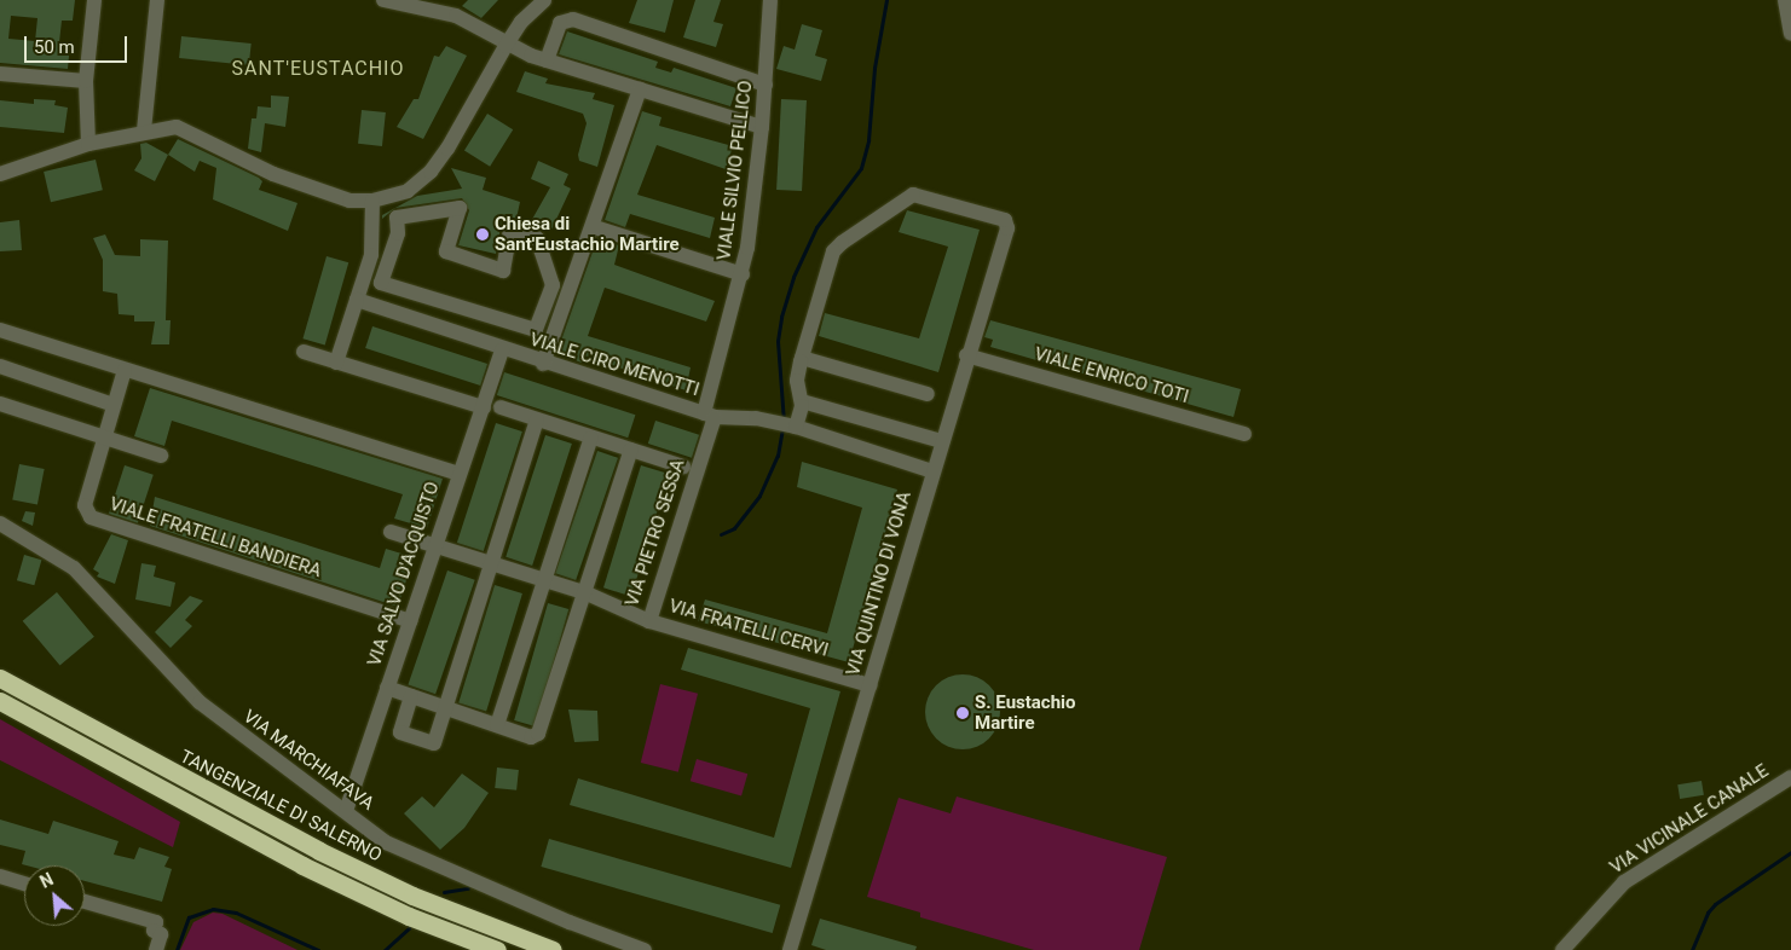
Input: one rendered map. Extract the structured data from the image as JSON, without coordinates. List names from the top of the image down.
{
  "streets": {
    "highway": ["TANGENZIALE DI SALERNO"],
    "street": [
      "VIALE SILVIO PELLICO",
      "VIALE CIRO MENOTTI",
      "VIALE ENRICO TOTI",
      "VIA PIETRO SESSA",
      "VIALE FRATELLI BANDIERA",
      "VIA SALVO D'ACQUISTO",
      "VIA QUINTINO DI VONA",
      "VIA FRATELLI CERVI",
      "VIA MARCHIAFAVA",
      "VIA VICINALE CANALE"
    ]
  },
  "crossings": [
    ["VIALE SILVIO PELLICO", "VIALE CIRO MENOTTI"],
    ["VIALE SILVIO PELLICO", "VIA PIETRO SESSA"],
    ["VIALE CIRO MENOTTI", "VIA PIETRO SESSA"],
    ["VIALE CIRO MENOTTI", "VIA SALVO D'ACQUISTO"],
    ["VIALE CIRO MENOTTI", "VIA QUINTINO DI VONA"],
    ["VIALE ENRICO TOTI", "VIA QUINTINO DI VONA"],
    ["VIA PIETRO SESSA", "VIA SALVO D'ACQUISTO"],
    ["VIA PIETRO SESSA", "VIA FRATELLI CERVI"],
    ["VIALE FRATELLI BANDIERA", "VIA SALVO D'ACQUISTO"],
    ["VIA SALVO D'ACQUISTO", "VIA MARCHIAFAVA"],
    ["VIA QUINTINO DI VONA", "VIA FRATELLI CERVI"]
  ],
  "districts": ["SANT'EUSTACHIO"],
  "places": ["Chiesa di Sant'Eustachio Martire", "S. Eustachio Martire"],
  "scale_bar": "50 m",
  "north": "top left"
}
